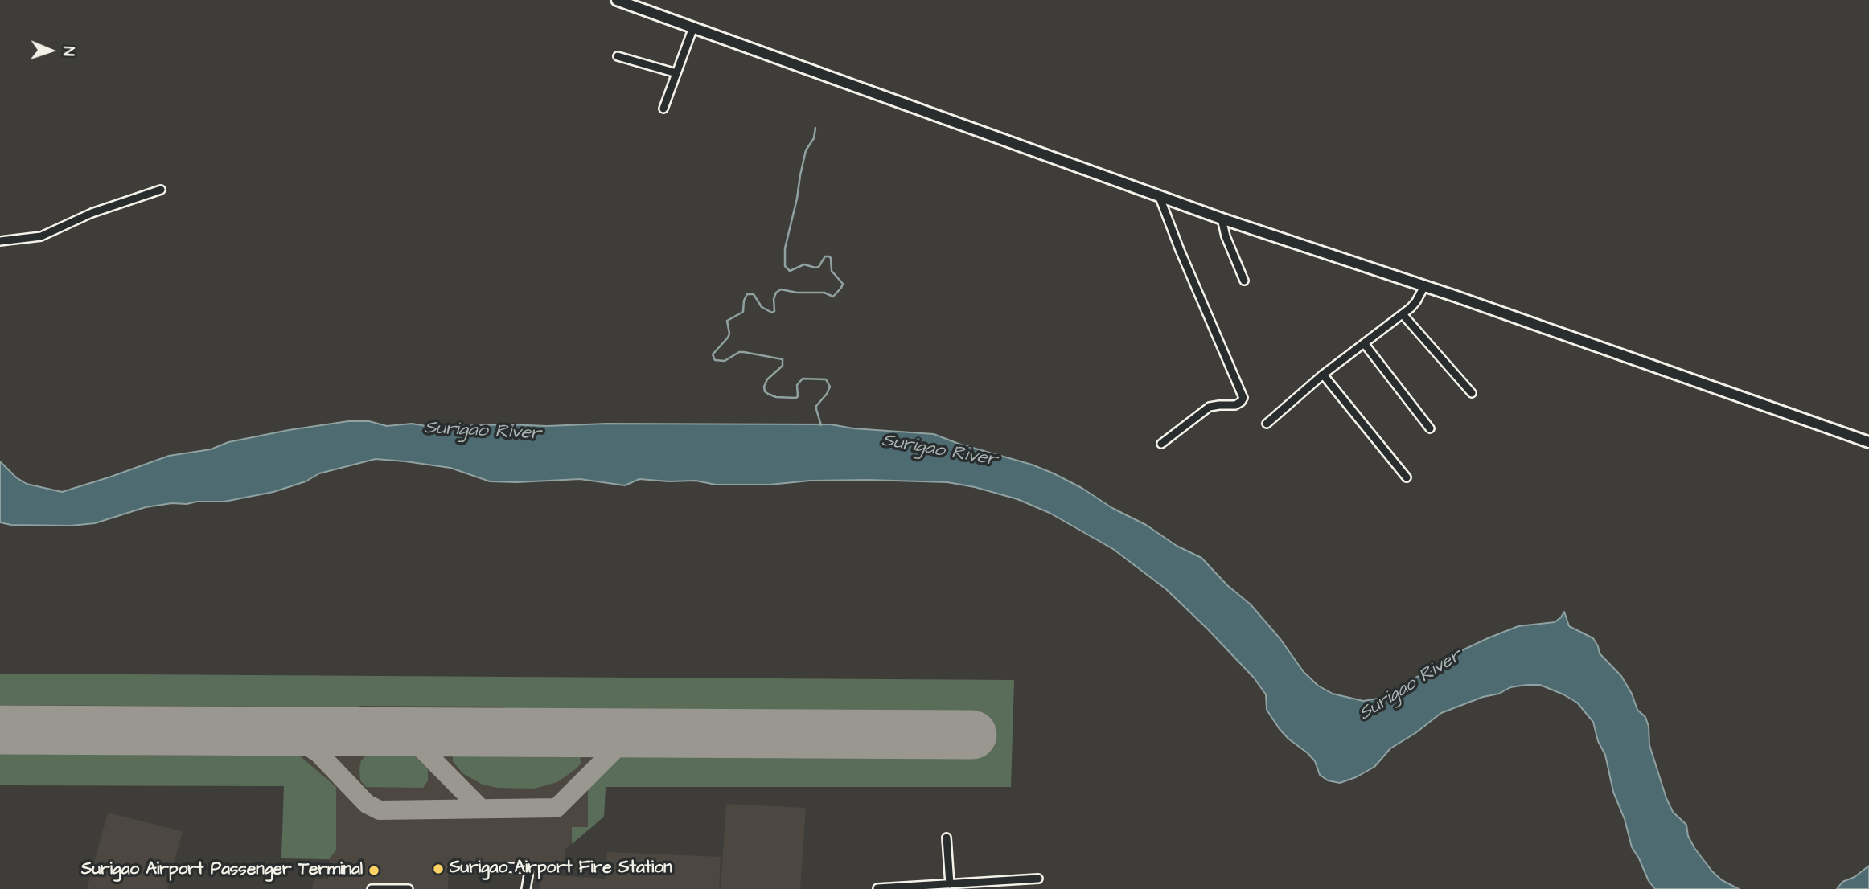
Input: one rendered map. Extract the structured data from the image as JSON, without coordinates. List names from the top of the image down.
{
  "water": ["Surigao River"],
  "places": ["Surigao Airport Fire Station", "Surigao Airport Passenger Terminal"],
  "north": "right"
}
